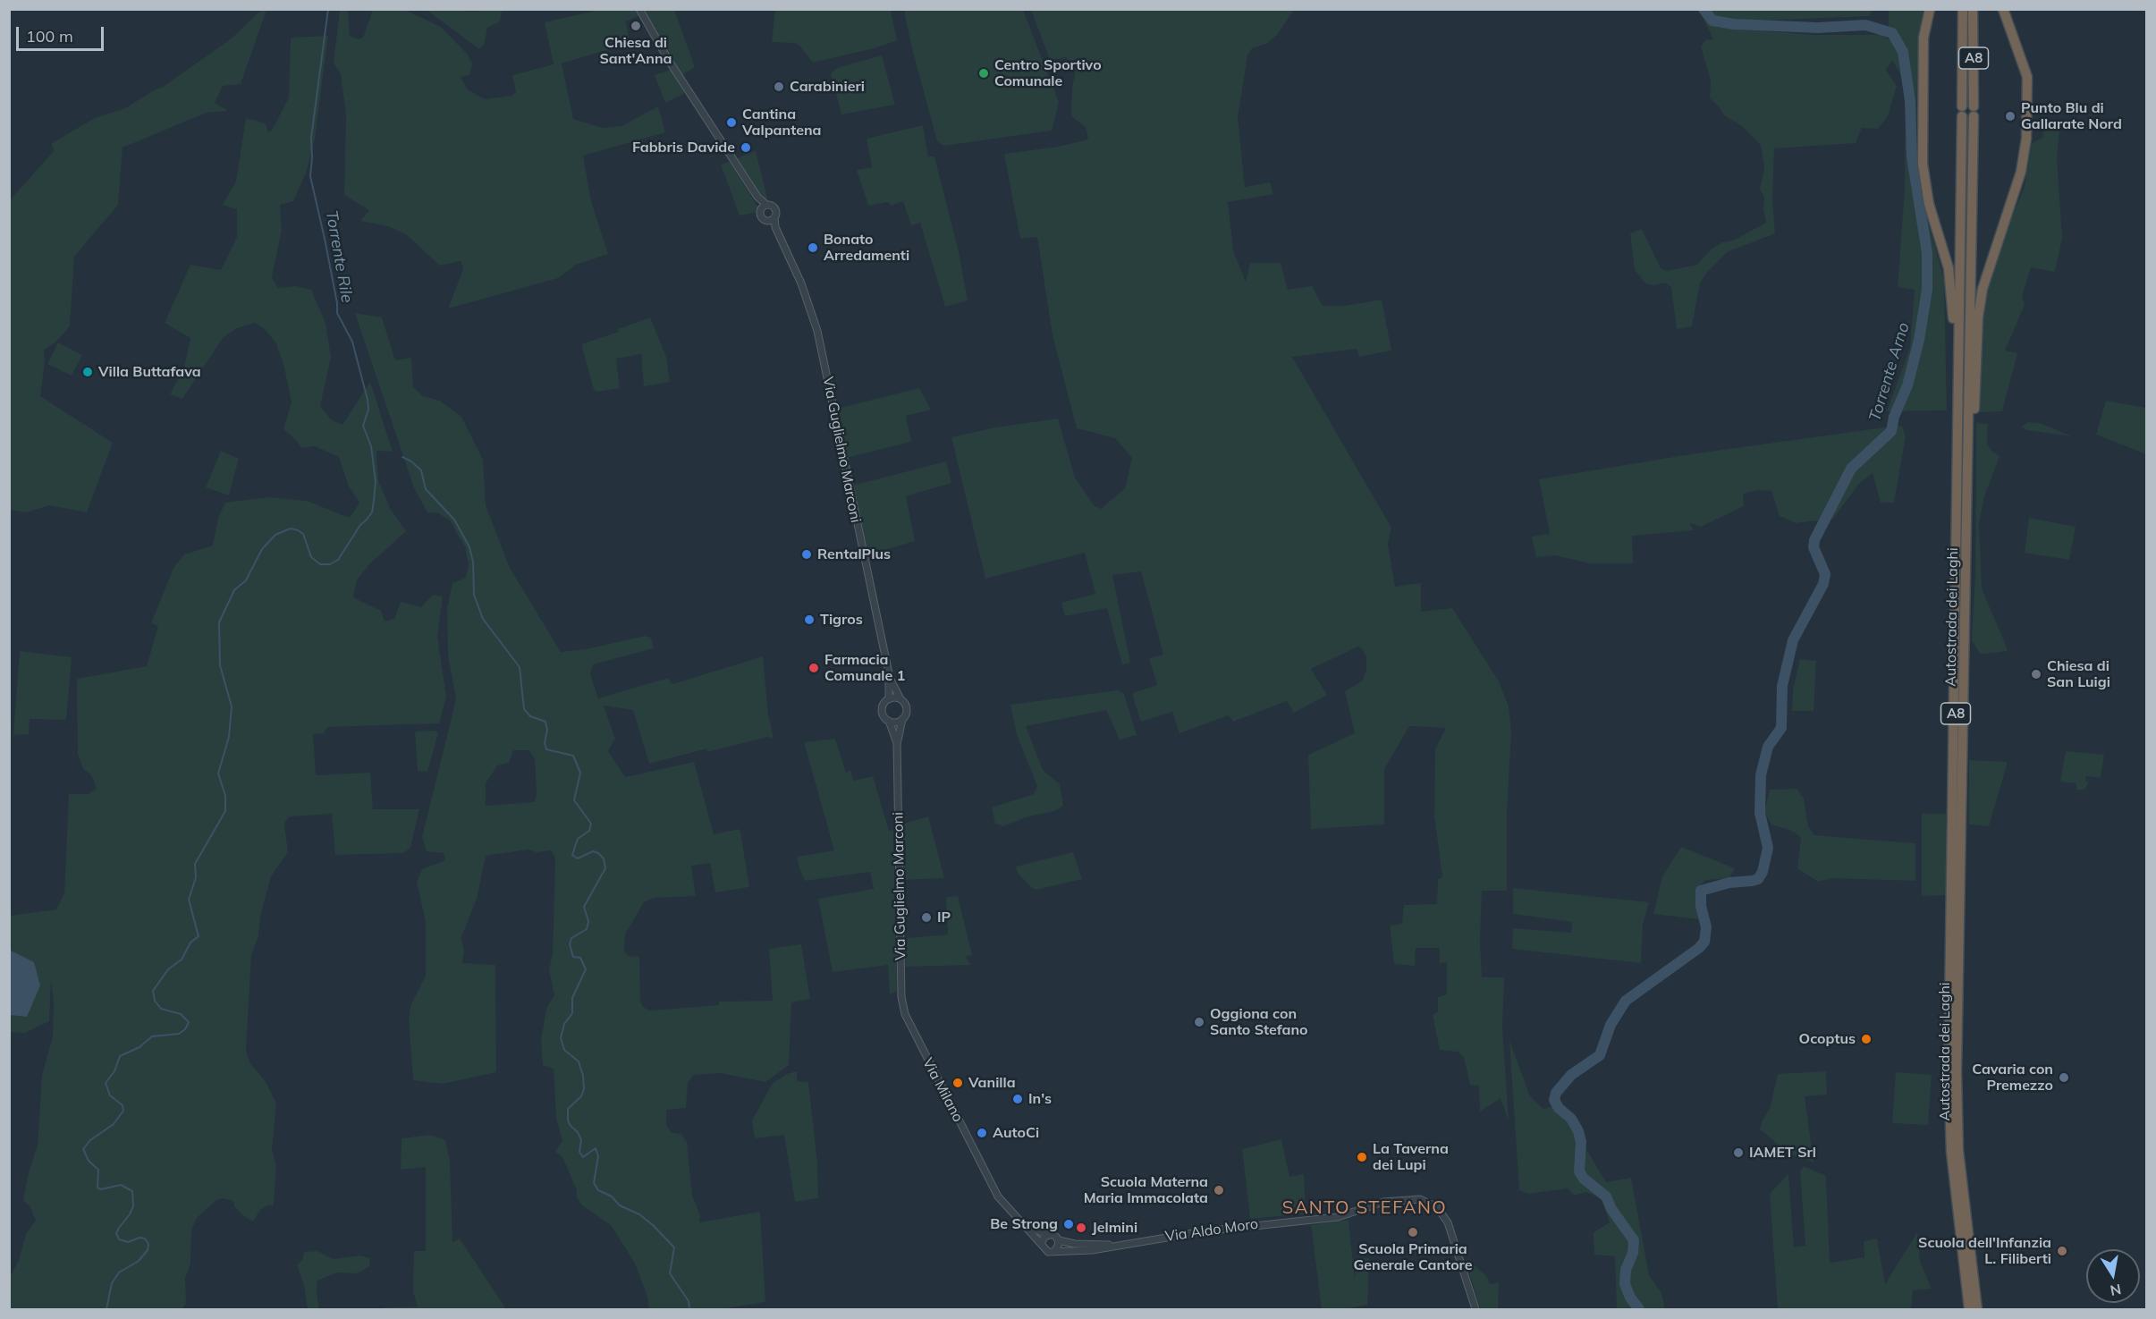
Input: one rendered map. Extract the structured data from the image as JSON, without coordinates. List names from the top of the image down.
{
  "streets": {
    "highway": ["A8", "Autostrada dei Laghi"],
    "street": ["Via Guglielmo Marconi", "Via Milano", "Via Aldo Moro"]
  },
  "crossings": [
    ["Via Guglielmo Marconi", "Via Milano"],
    ["Via Milano", "Via Aldo Moro"]
  ],
  "districts": ["SANTO STEFANO"],
  "water": ["Torrente Rile", "Torrente Arno"],
  "places": [
    "Chiesa di Sant'Anna",
    "Centro Sportivo Comunale",
    "Carabinieri",
    "Punto Blu di Gallarate Nord",
    "Cantina Valpantena",
    "Fabbris Davide",
    "Bonato Arredamenti",
    "Villa Buttafava",
    "RentalPlus",
    "Tigros",
    "Farmacia Comunale 1",
    "Chiesa di San Luigi",
    "IP",
    "Oggiona con Santo Stefano",
    "Ocoptus",
    "Cavaria con Premezzo",
    "Vanilla",
    "In's",
    "AutoCi",
    "IAMET Srl",
    "La Taverna dei Lupi",
    "Scuola Materna Maria Immacolata",
    "Be Strong",
    "Jelmini",
    "Scuola Primaria Generale Cantore",
    "Scuola dell'Infanzia L. Filiberti"
  ],
  "scale_bar": "100 m",
  "north": "bottom"
}
